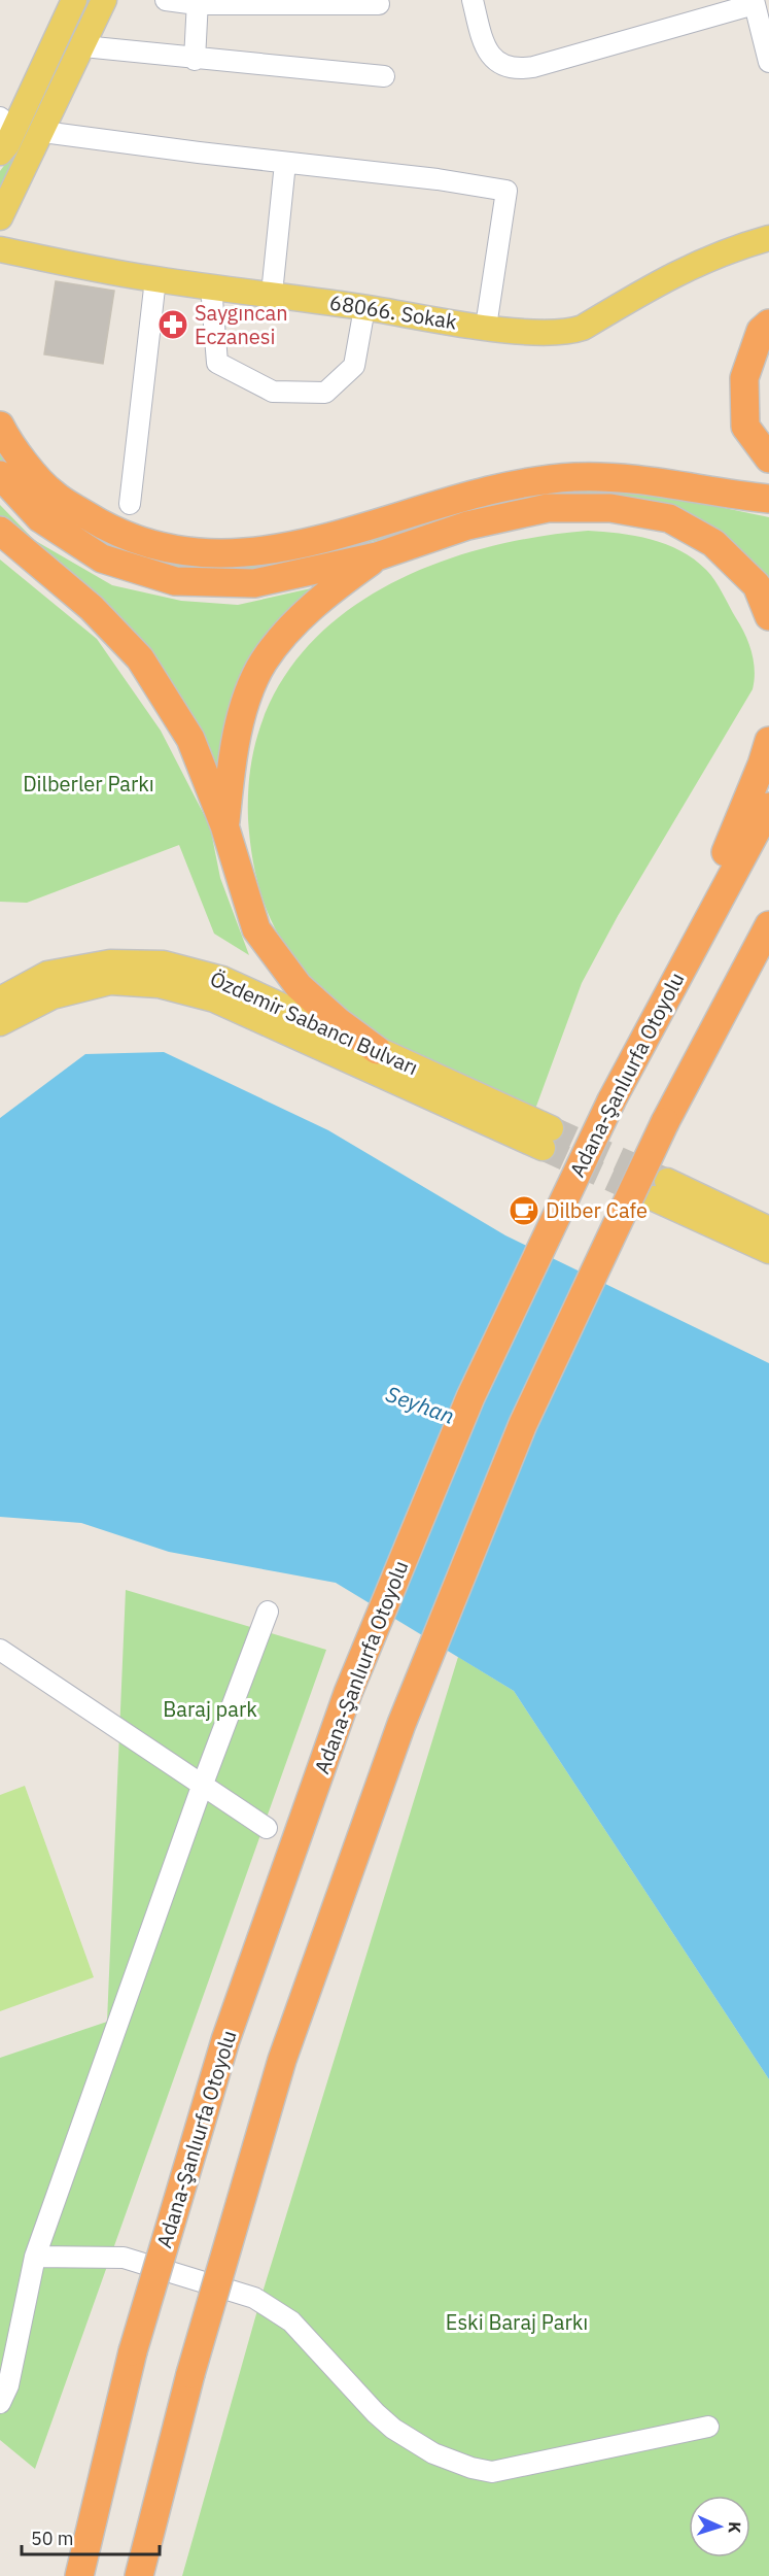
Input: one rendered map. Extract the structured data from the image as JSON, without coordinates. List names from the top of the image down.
{
  "streets": {
    "highway": ["Adana-Şanlıurfa Otoyolu"],
    "main road": ["68066. Sokak", "Özdemir Sabancı Bulvarı"]
  },
  "water": ["Seyhan"],
  "parks": ["Dilberler Parkı", "Baraj park", "Eski Baraj Parkı"],
  "places": {
    "pharmacy": ["Saygıncan Eczanesi"],
    "cafe": ["Dilber Cafe"]
  },
  "scale_bar": "50 m",
  "north": "right"
}
